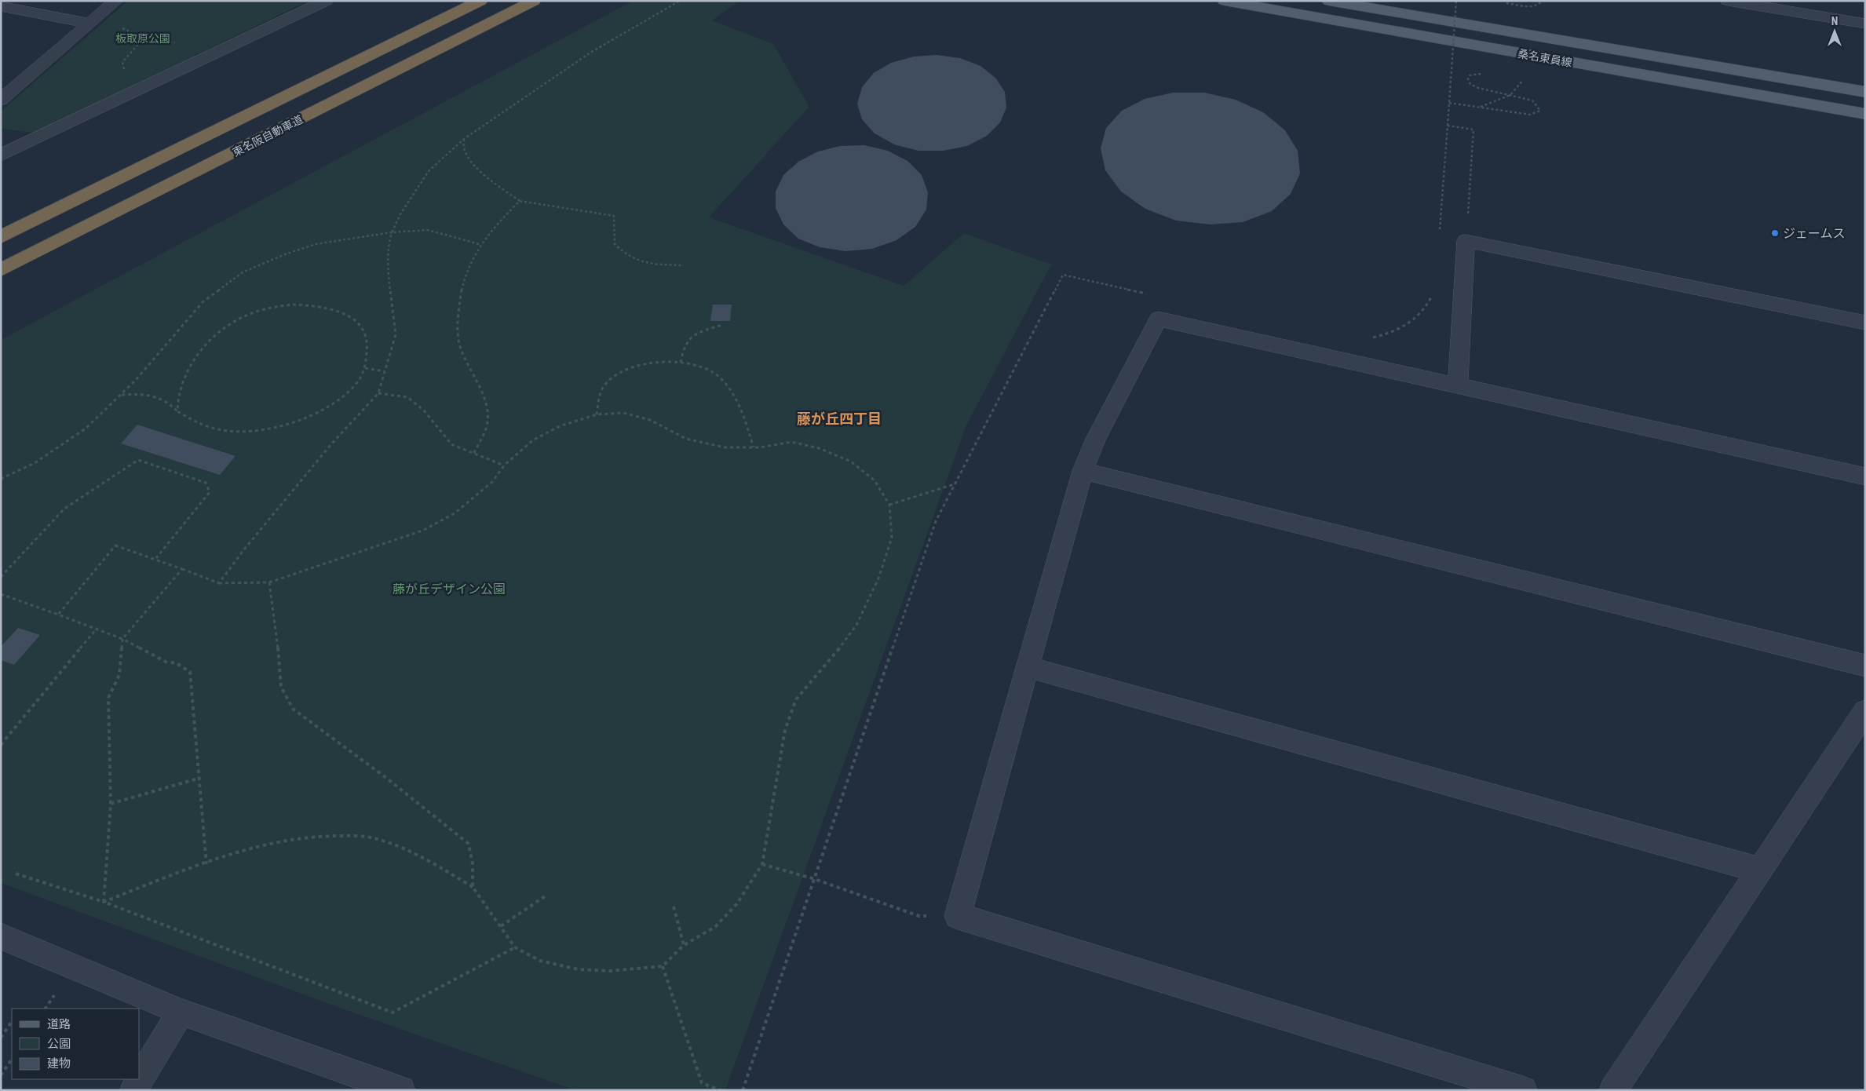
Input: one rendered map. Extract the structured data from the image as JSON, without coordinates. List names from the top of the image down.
{
  "streets": {
    "highway": ["東名阪自動車道"],
    "main road": ["桑名東員線"]
  },
  "districts": ["藤が丘四丁目"],
  "parks": ["板取原公園", "藤が丘デザイン公園"],
  "places": ["ジェームス"],
  "legend": ["道路", "公園", "建物"],
  "north": "top"
}
